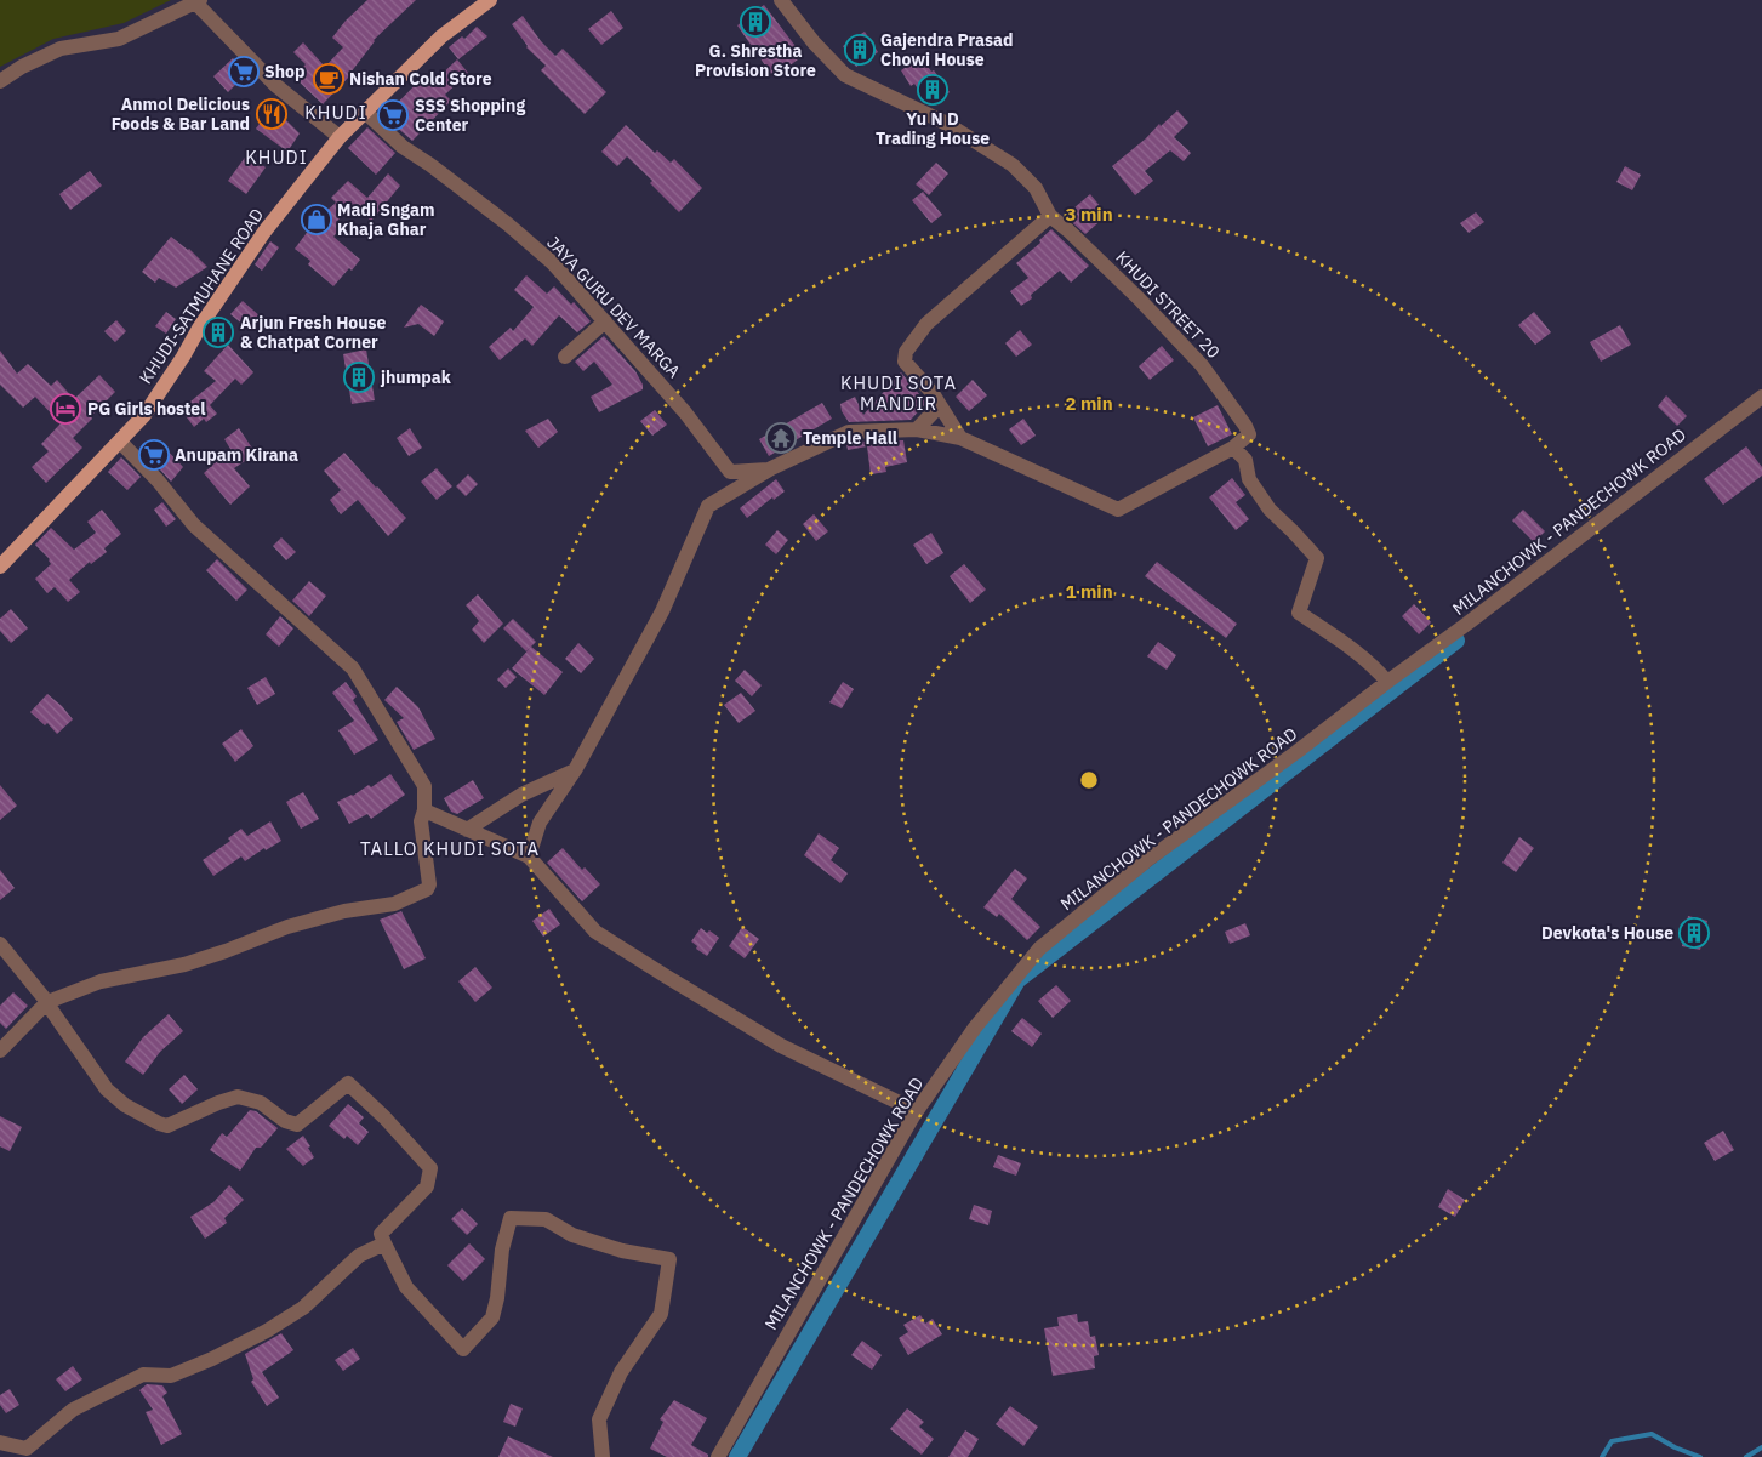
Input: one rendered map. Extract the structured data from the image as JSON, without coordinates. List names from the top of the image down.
{
  "streets": {
    "main road": ["KHUDI-SATMUHANE ROAD"],
    "street": ["KHUDI STREET 20", "JAYA GURU DEV MARGA", "MILANCHOWK - PANDECHOWK ROAD"]
  },
  "crossings": [
    ["KHUDI-SATMUHANE ROAD", "JAYA GURU DEV MARGA"]
  ],
  "districts": [
    "KHUDI",
    "KHUDI",
    "KHUDI SOTA MANDIR",
    "TALLO KHUDI SOTA"
  ],
  "places": {
    "building": [
      "G. Shrestha Provision Store",
      "Gajendra Prasad Chowi House",
      "Yu N D Trading House",
      "Arjun Fresh House & Chatpat Corner",
      "jhumpak",
      "Devkota's House"
    ],
    "supermarket": ["Shop", "SSS Shopping Center", "Anupam Kirana"],
    "cafe": ["Nishan Cold Store"],
    "restaurant": ["Anmol Delicious Foods & Bar Land"],
    "shop": ["Madi Sngam Khaja Ghar"],
    "hotel": ["PG Girls hostel"],
    "temple": ["Temple Hall"]
  },
  "rings": ["3 min", "2 min", "1 min"]
}
